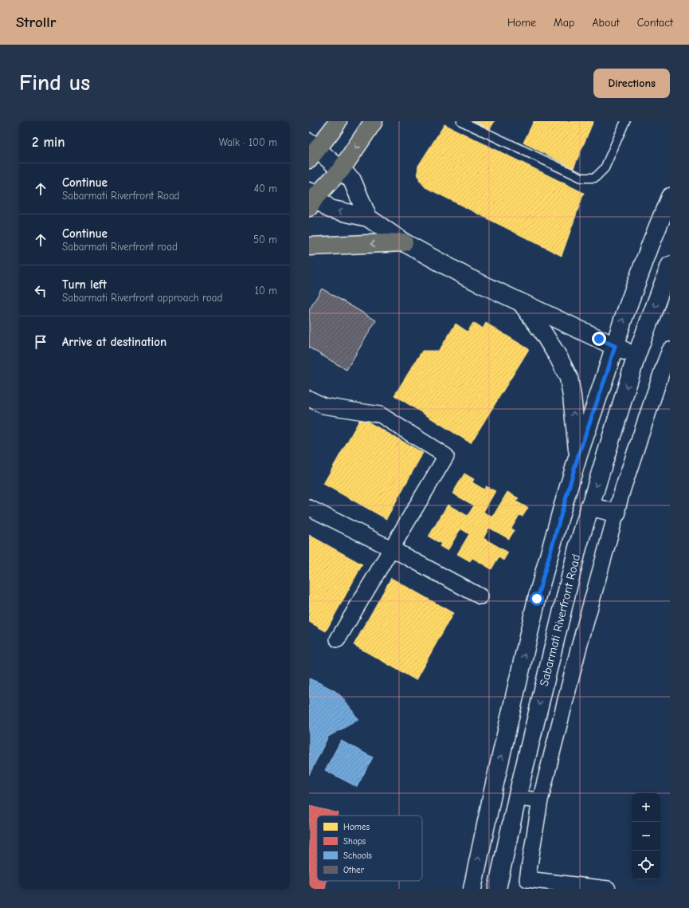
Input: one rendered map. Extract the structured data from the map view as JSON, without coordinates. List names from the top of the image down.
{
  "streets": {
    "street": ["Sabarmati Riverfront Road"]
  },
  "legend": [
    "Homes",
    "Shops",
    "Schools",
    "Other"
  ],
  "page": {
    "header": "Strollr",
    "nav": [
      "Home",
      "Map",
      "About",
      "Contact"
    ],
    "buttons": "Directions",
    "title": "Find us",
    "heading": ["2 min", "Walk · 100 m"],
    "list": [
      ["Continue", "Sabarmati Riverfront Road", "40 m"],
      ["Continue", "Sabarmati Riverfront road", "50 m"],
      ["Turn left", "Sabarmati Riverfront approach road", "10 m"],
      "Arrive at destination"
    ],
    "map_buttons": ["+", "−"]
  }
}
